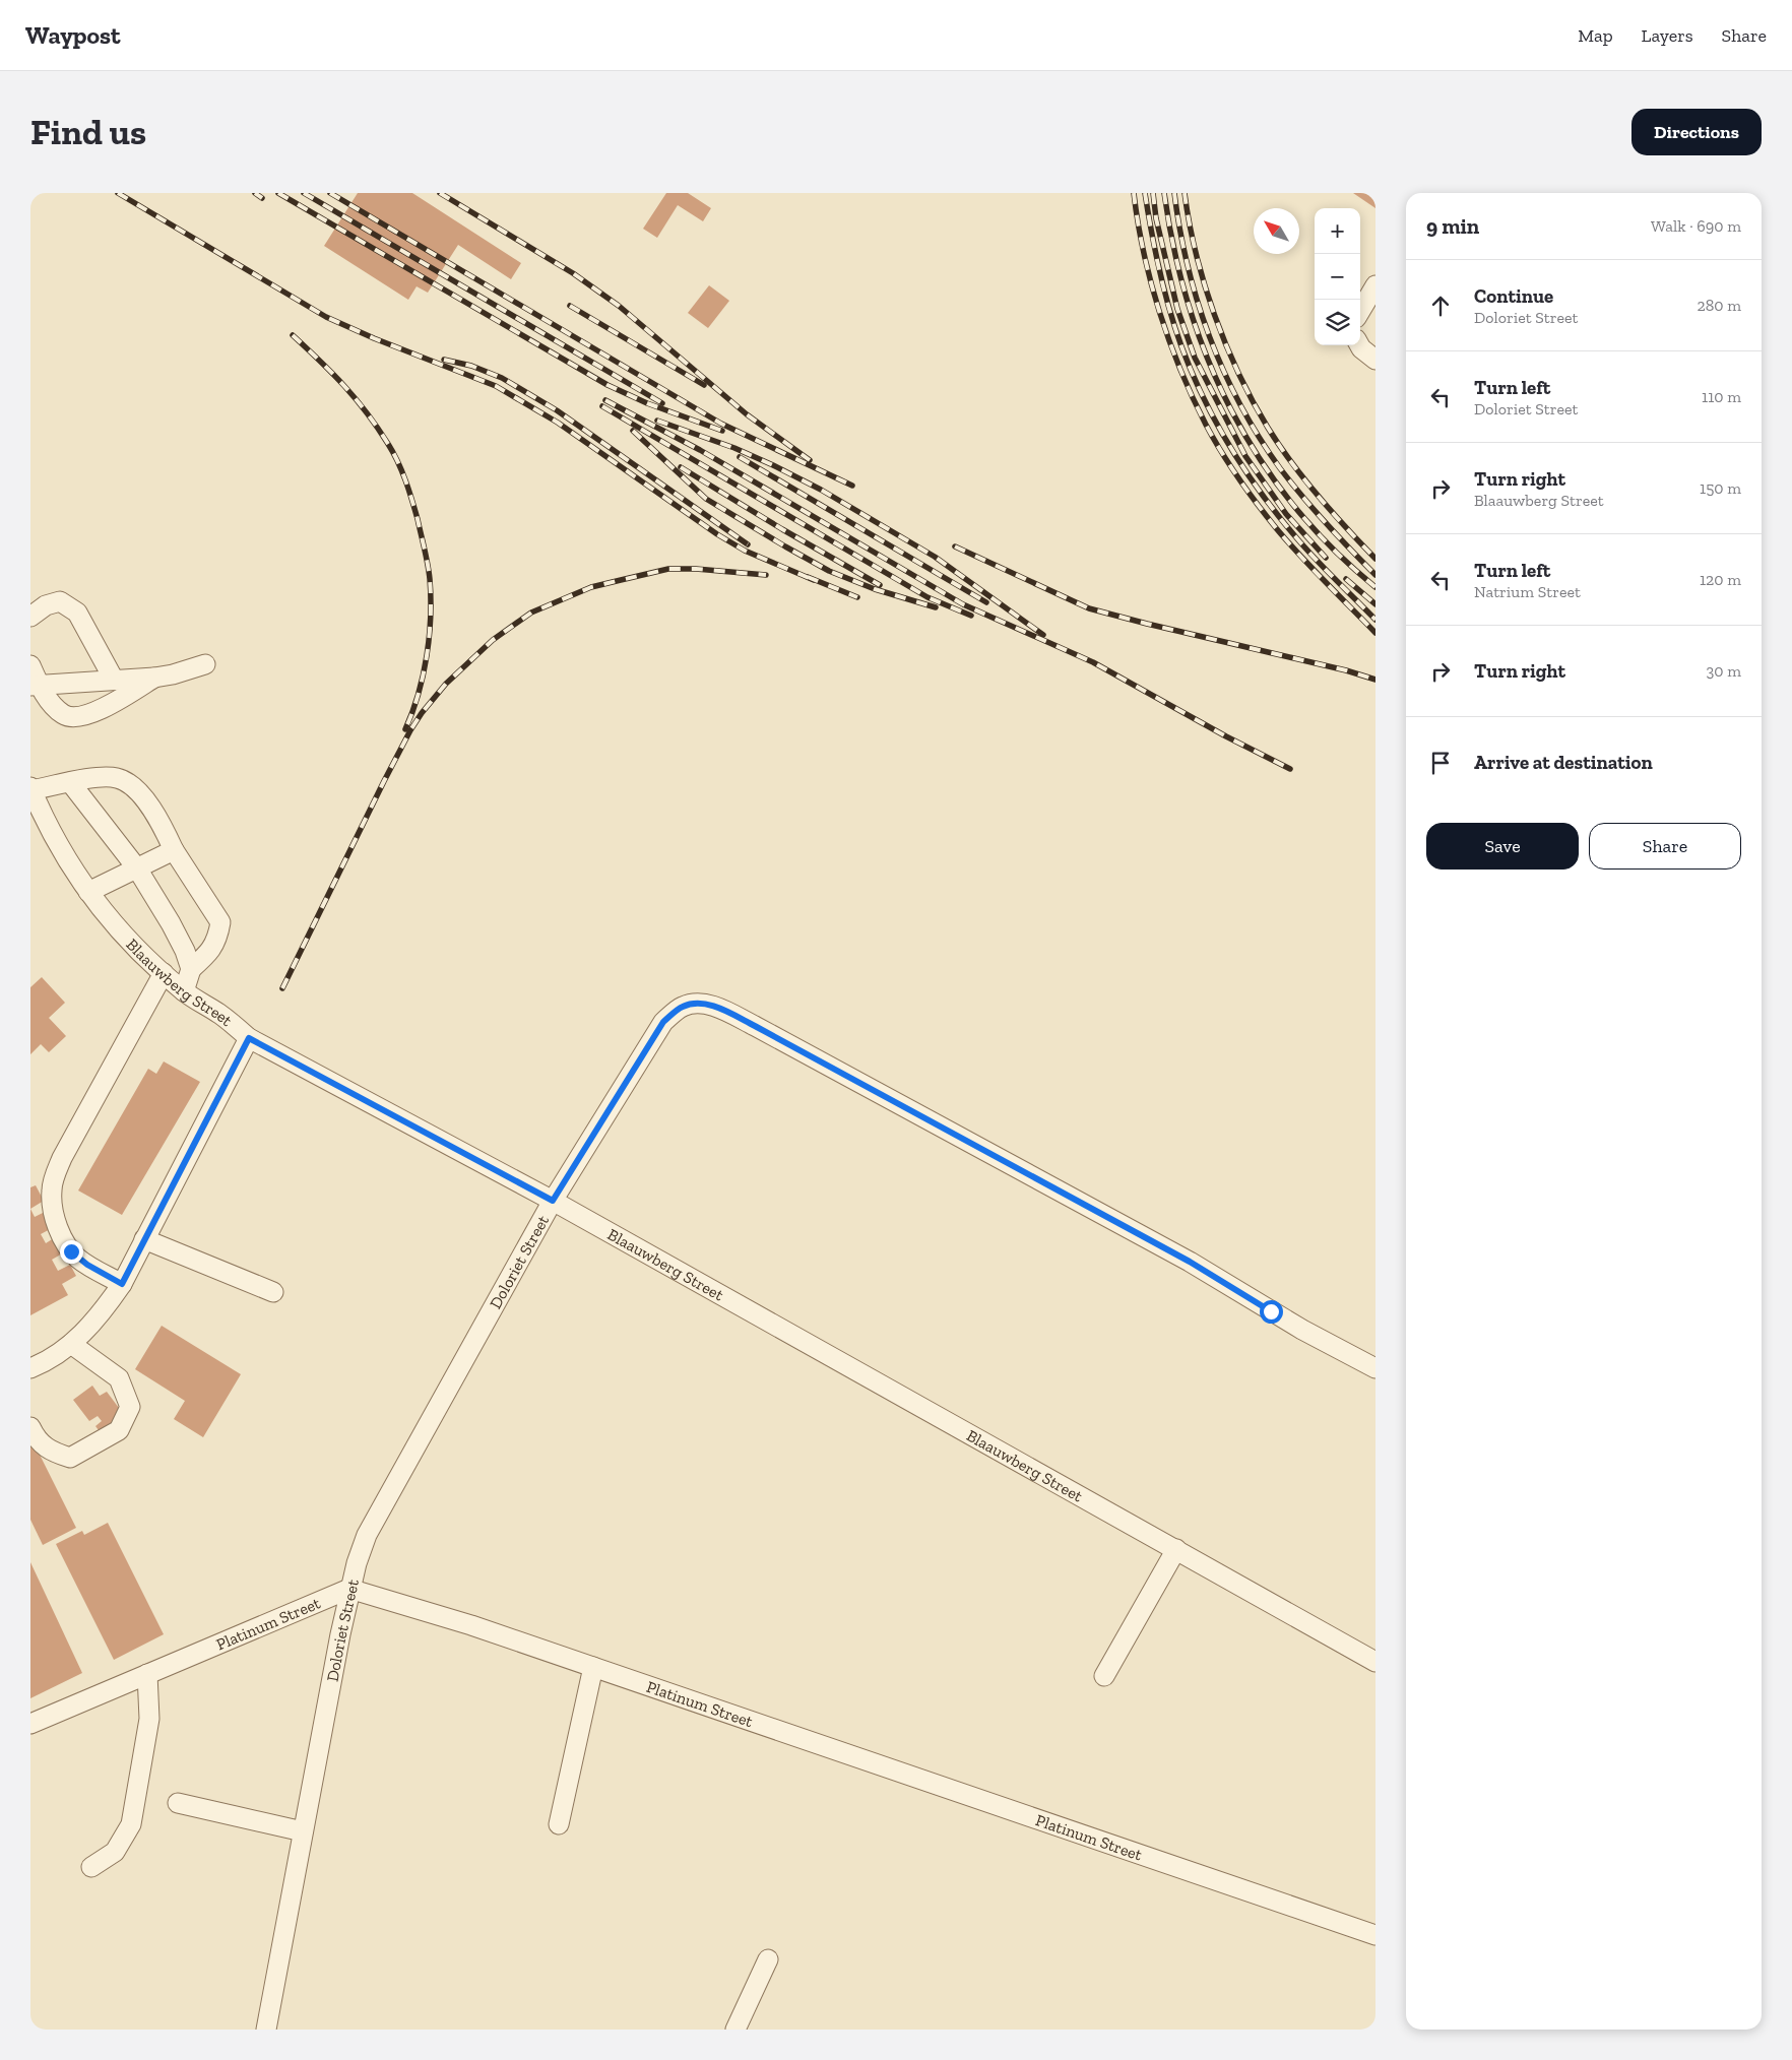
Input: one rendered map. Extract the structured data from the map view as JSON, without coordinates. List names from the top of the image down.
{
  "streets": {
    "street": ["Blaauwberg Street", "Doloriet Street", "Platinum Street"]
  },
  "crossings": [
    ["Blaauwberg Street", "Doloriet Street"],
    ["Doloriet Street", "Platinum Street"]
  ],
  "north": "top left",
  "page": {
    "header": "Waypost",
    "nav": ["Map", "Layers", "Share"],
    "buttons": [
      "Directions",
      ["Save", "Share"]
    ],
    "title": "Find us",
    "heading": ["9 min", "Walk · 690 m"],
    "map_buttons": ["+", "−"],
    "list": [
      ["Continue", "Doloriet Street", "280 m"],
      ["Turn left", "Doloriet Street", "110 m"],
      ["Turn right", "Blaauwberg Street", "150 m"],
      ["Turn left", "Natrium Street", "120 m"],
      ["Turn right", "30 m"],
      "Arrive at destination"
    ]
  }
}
